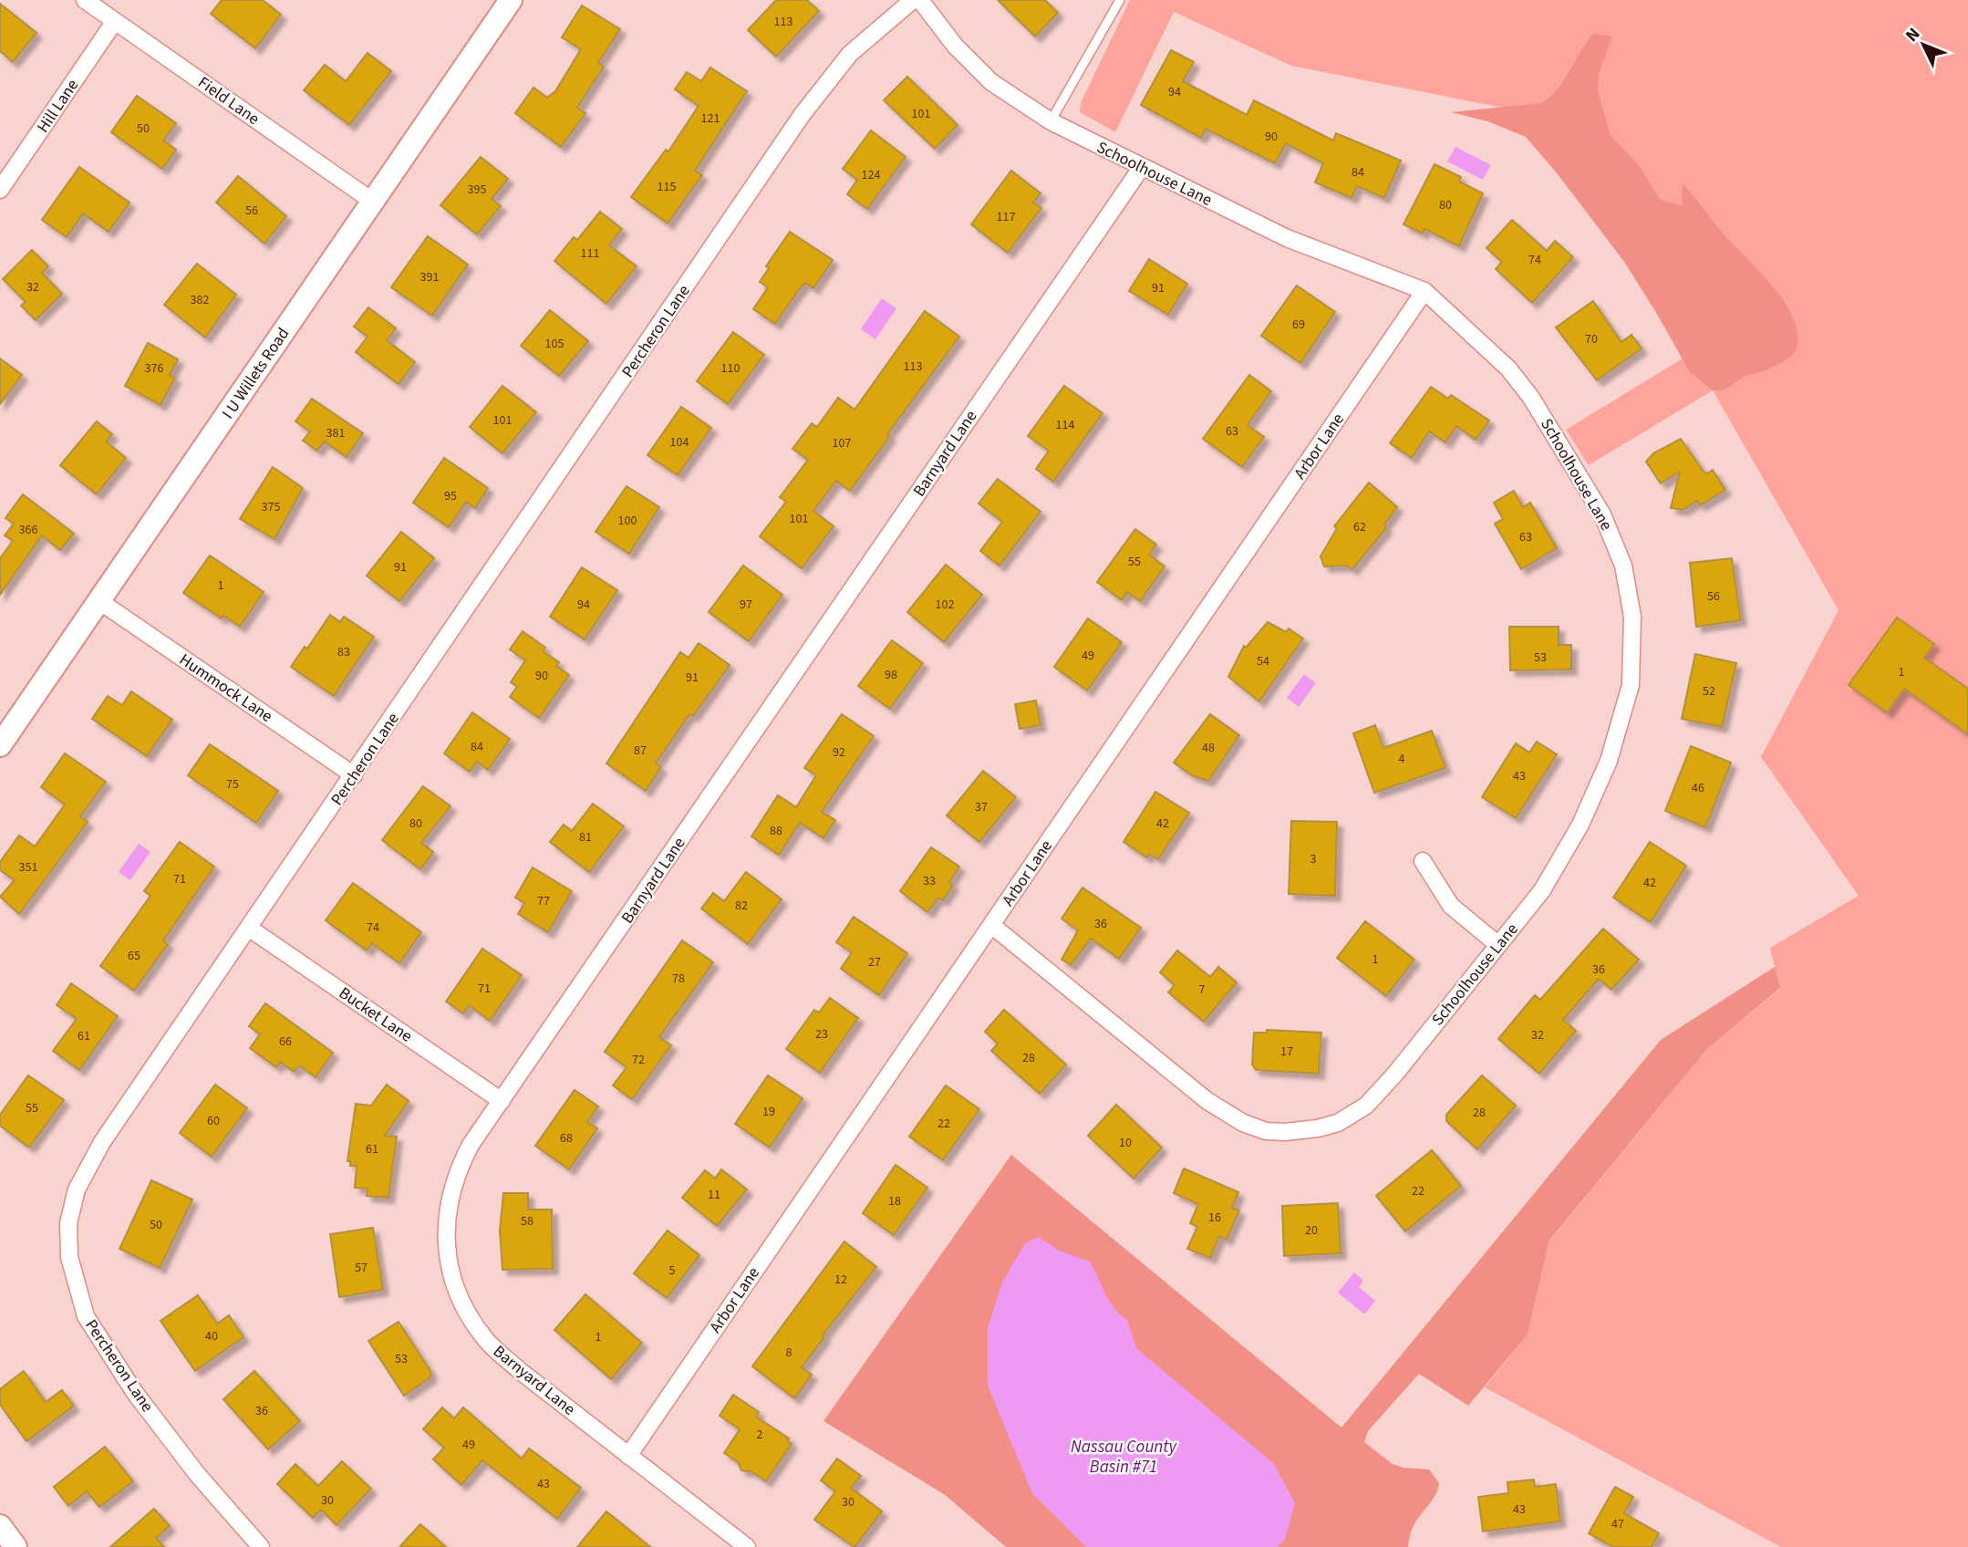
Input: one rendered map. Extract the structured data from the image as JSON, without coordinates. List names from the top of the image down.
{
  "streets": {
    "main road": ["I U Willets Road"],
    "street": [
      "Field Lane",
      "Hill Lane",
      "Schoolhouse Lane",
      "Percheron Lane",
      "Arbor Lane",
      "Barnyard Lane",
      "Hummock Lane",
      "Bucket Lane"
    ]
  },
  "crossings": [
    ["Field Lane", "Hill Lane"],
    ["Field Lane", "I U Willets Road"],
    ["Schoolhouse Lane", "Arbor Lane"],
    ["Schoolhouse Lane", "Barnyard Lane"],
    ["Percheron Lane", "Hummock Lane"],
    ["Percheron Lane", "Bucket Lane"],
    ["I U Willets Road", "Hummock Lane"],
    ["Arbor Lane", "Barnyard Lane"],
    ["Barnyard Lane", "Bucket Lane"]
  ],
  "water": ["Nassau County Basin #71"],
  "house_numbers": [
    "113",
    "94",
    "101",
    "121",
    "50",
    "90",
    "84",
    "124",
    "115",
    "395",
    "80",
    "56",
    "117",
    "111",
    "74",
    "391",
    "32",
    "91",
    "382",
    "69",
    "70",
    "105",
    "113",
    "376",
    "110",
    "101",
    "114",
    "63",
    "381",
    "104",
    "107",
    "95",
    "375",
    "101",
    "100",
    "62",
    "366",
    "63",
    "55",
    "91",
    "1",
    "56",
    "94",
    "97",
    "102",
    "83",
    "49",
    "53",
    "54",
    "1",
    "98",
    "90",
    "91",
    "52",
    "84",
    "48",
    "87",
    "92",
    "4",
    "43",
    "75",
    "46",
    "37",
    "80",
    "42",
    "88",
    "81",
    "3",
    "351",
    "71",
    "33",
    "42",
    "77",
    "82",
    "36",
    "74",
    "65",
    "1",
    "27",
    "36",
    "78",
    "71",
    "7",
    "23",
    "32",
    "61",
    "66",
    "17",
    "28",
    "72",
    "55",
    "19",
    "28",
    "60",
    "22",
    "68",
    "10",
    "61",
    "22",
    "11",
    "18",
    "16",
    "58",
    "50",
    "20",
    "57",
    "5",
    "12",
    "40",
    "1",
    "8",
    "53",
    "36",
    "2",
    "49",
    "43",
    "30",
    "30",
    "43",
    "47"
  ],
  "north": "top left"
}
